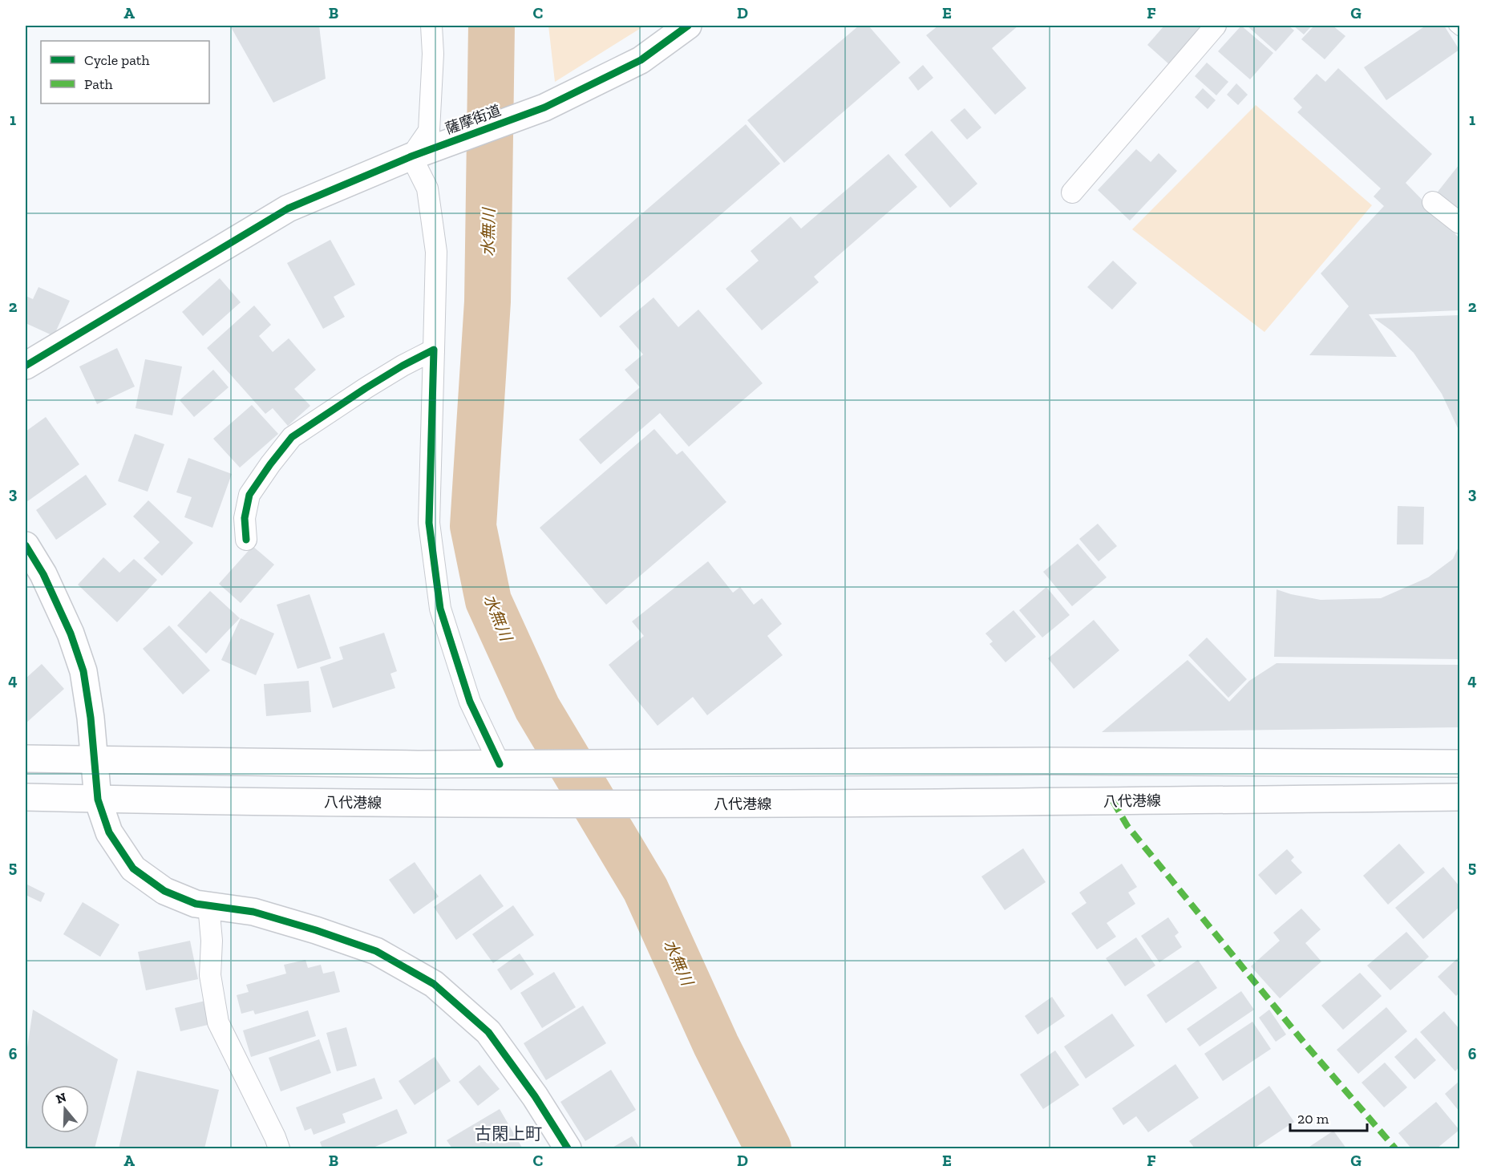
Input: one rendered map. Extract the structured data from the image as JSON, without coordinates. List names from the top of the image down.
{
  "streets": {
    "main road": ["薩摩街道", "八代港線"]
  },
  "districts": ["古閑上町"],
  "water": ["水無川"],
  "legend": ["Cycle path", "Path"],
  "scale_bar": "20 m",
  "north": "top",
  "grid": {
    "columns": [
      "A",
      "B",
      "C",
      "D",
      "E",
      "F",
      "G"
    ],
    "rows": [
      "1",
      "2",
      "3",
      "4",
      "5",
      "6"
    ]
  }
}
